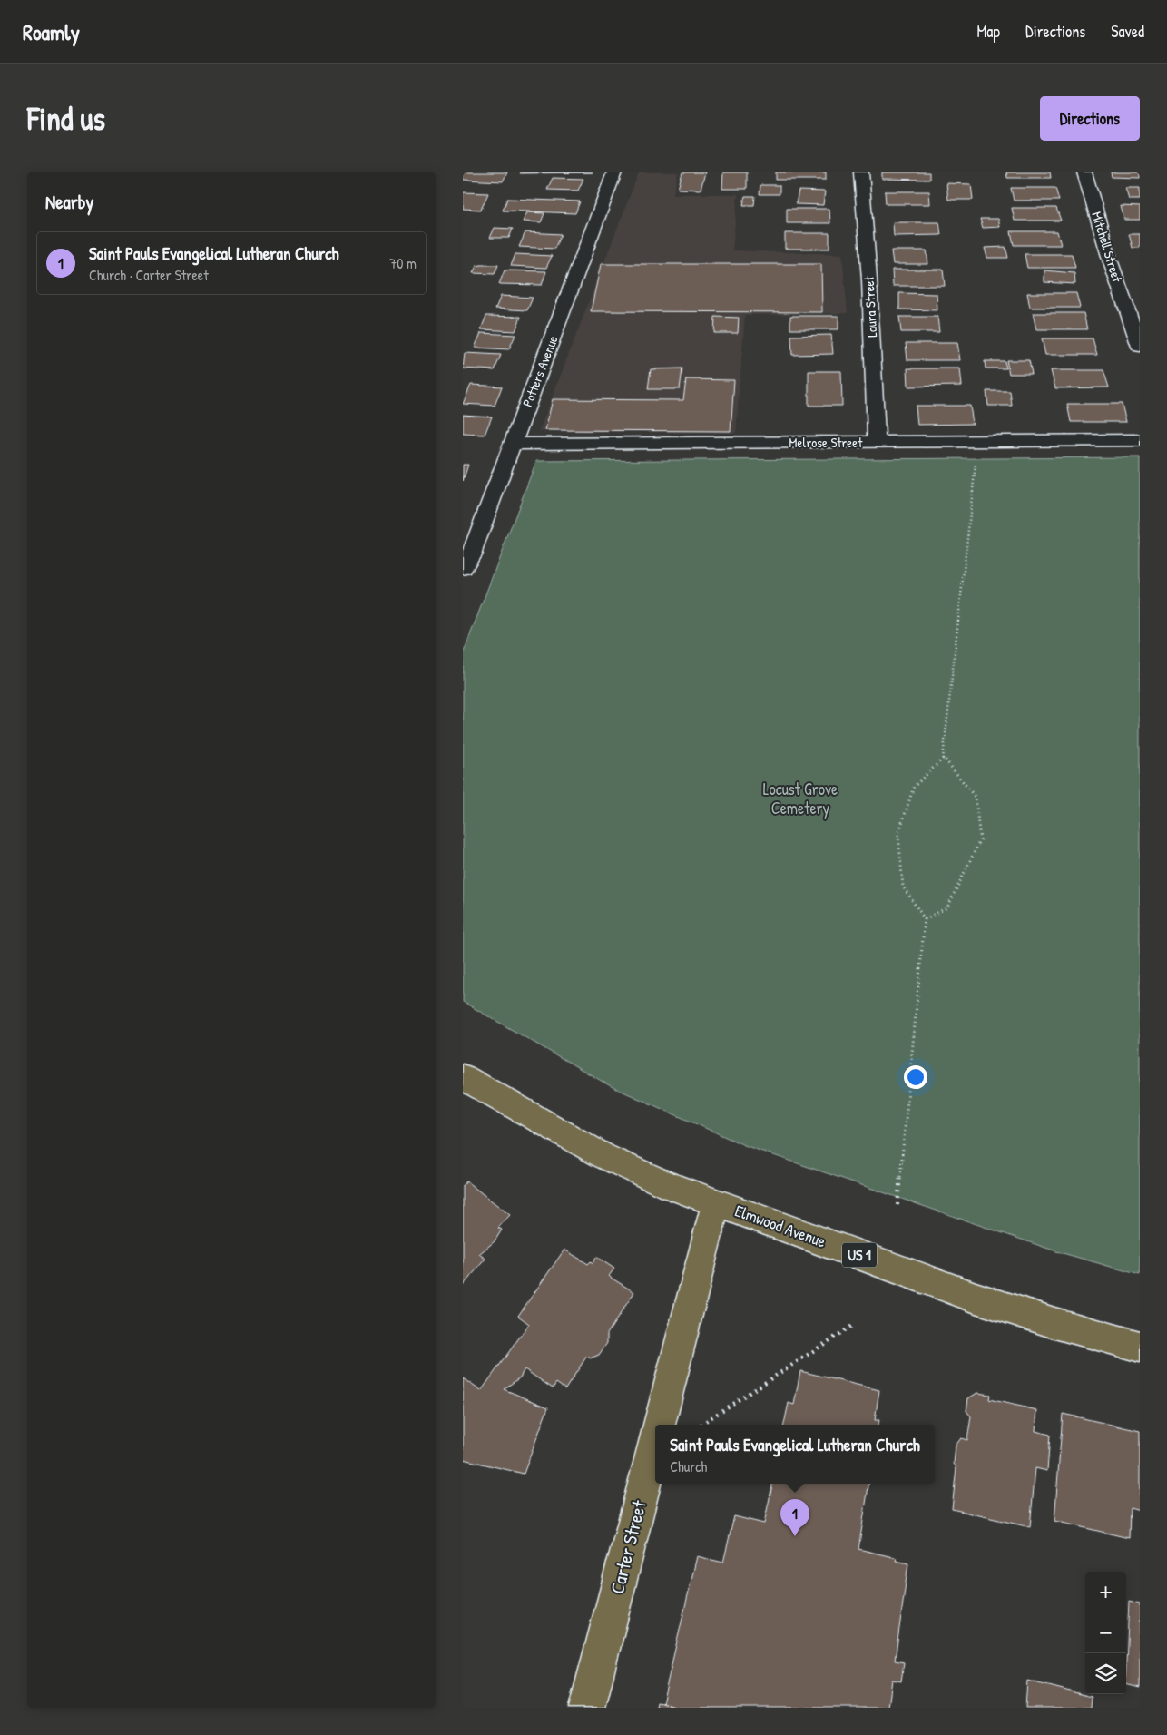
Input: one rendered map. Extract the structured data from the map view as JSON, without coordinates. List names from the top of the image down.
{
  "streets": {
    "main road": ["Elmwood Avenue", "US 1", "Carter Street"],
    "street": [
      "Mitchell Street",
      "Laura Street",
      "Potters Avenue",
      "Melrose Street"
    ]
  },
  "crossings": [
    ["Laura Street", "Melrose Street"],
    ["Potters Avenue", "Melrose Street"],
    ["Elmwood Avenue", "Carter Street"]
  ],
  "parks": ["Locust Grove Cemetery"],
  "page": {
    "header": "Roamly",
    "nav": ["Map", "Directions", "Saved"],
    "buttons": "Directions",
    "title": "Find us",
    "heading": "Nearby",
    "list": [
      {
        "mark": "1",
        "name": "Saint Pauls Evangelical Lutheran Church",
        "note": "Church · Carter Street",
        "value": "70 m"
      }
    ],
    "popup": ["Saint Pauls Evangelical Lutheran Church", "Church"],
    "pins": "1",
    "map_buttons": ["+", "−"]
  }
}
